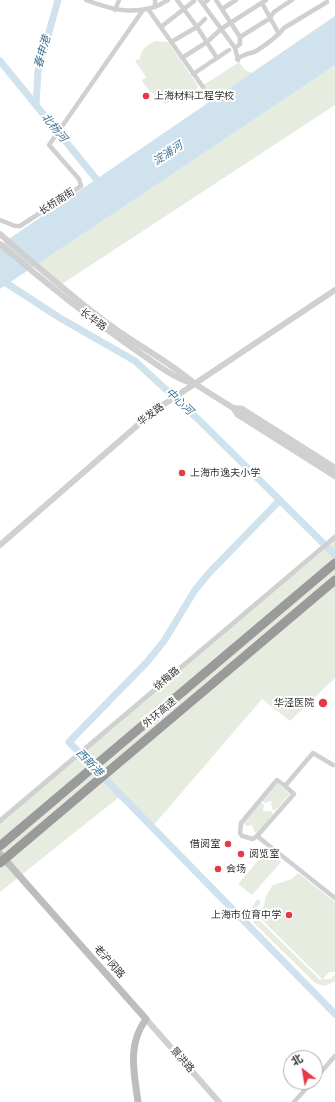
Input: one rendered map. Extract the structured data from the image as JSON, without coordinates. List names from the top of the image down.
{
  "streets": {
    "highway": ["外环高速"],
    "main road": ["老沪闵路"],
    "street": [
      "长桥南街",
      "长华路",
      "华发路",
      "徐梅路",
      "景洪路"
    ]
  },
  "crossings": [
    ["长华路", "华发路"],
    ["老沪闵路", "景洪路"]
  ],
  "water": [
    "春申港",
    "北杨河",
    "淀浦河",
    "中心河",
    "西新港"
  ],
  "places": [
    "上海材料工程学校",
    "上海市逸夫小学",
    "华泾医院",
    "借阅室",
    "阅览室",
    "会场",
    "上海市位育中学"
  ],
  "north": "top left"
}
